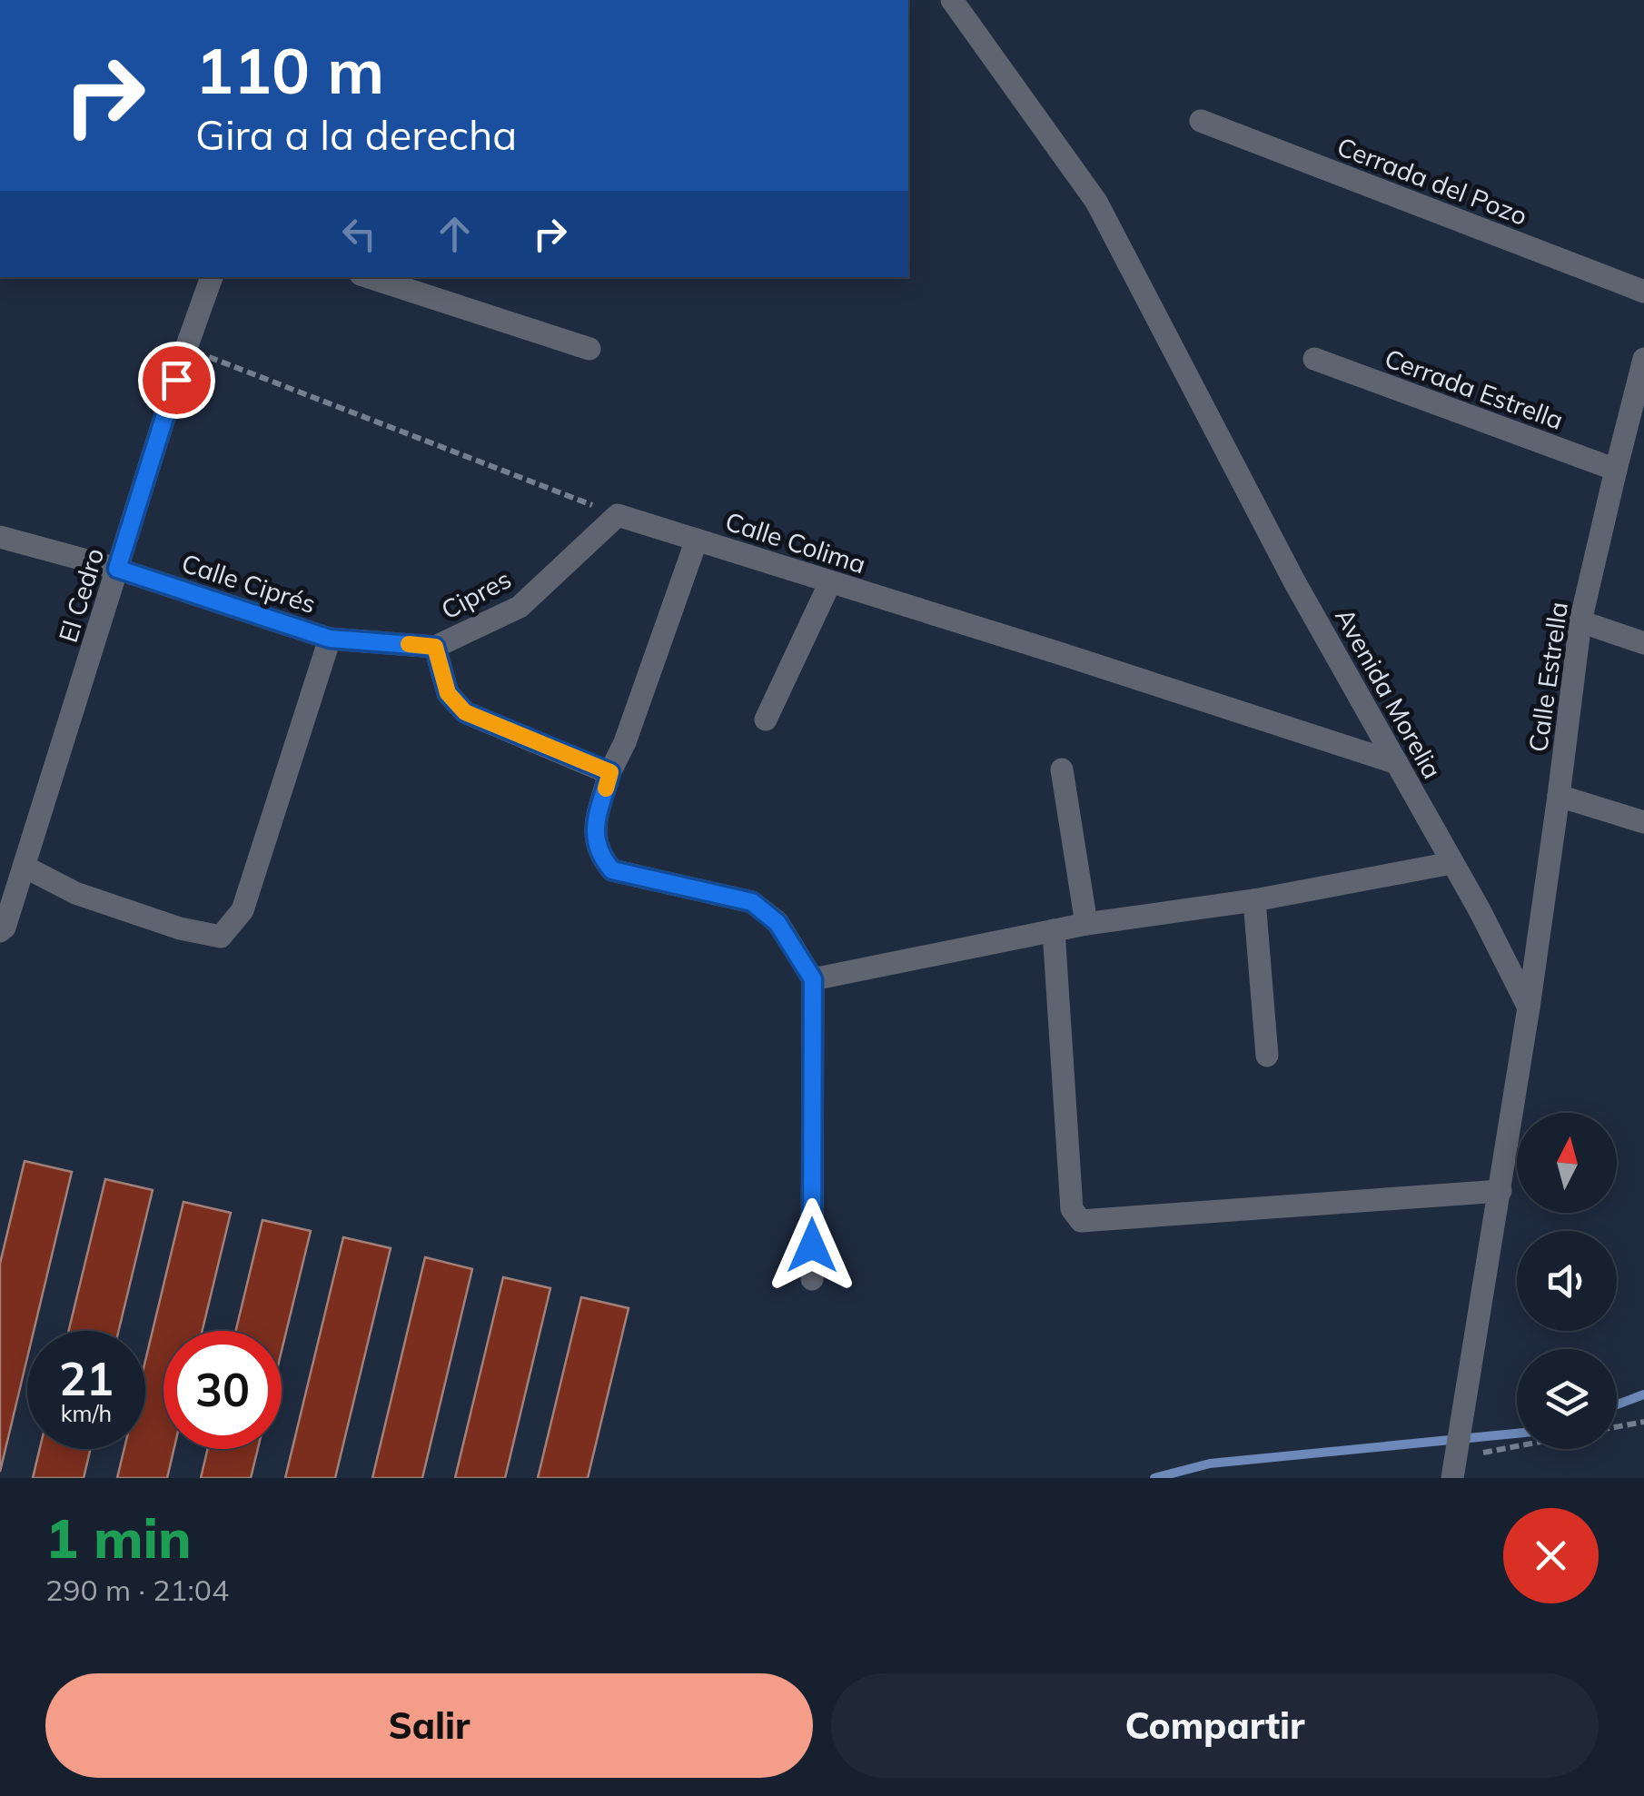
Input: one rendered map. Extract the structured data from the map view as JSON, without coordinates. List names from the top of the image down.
{
  "streets": {
    "street": [
      "Cerrada del Pozo",
      "Cerrada Estrella",
      "Calle Colima",
      "Calle Ciprés",
      "Cipres",
      "El Cedro",
      "Calle Estrella",
      "Avenida Morelia"
    ]
  },
  "crossings": [
    ["Cerrada Estrella", "Calle Estrella"],
    ["Calle Colima", "Cipres"],
    ["Calle Colima", "Avenida Morelia"],
    ["Calle Ciprés", "Cipres"],
    ["Calle Ciprés", "El Cedro"],
    ["Calle Estrella", "Avenida Morelia"]
  ],
  "north": "top",
  "page": {
    "turn": ["110 m", "Gira a la derecha"],
    "speed": "21 km/h",
    "limit": "30",
    "heading": ["1 min", "290 m · 21:04"],
    "buttons": ["Salir", "Compartir"]
  }
}
